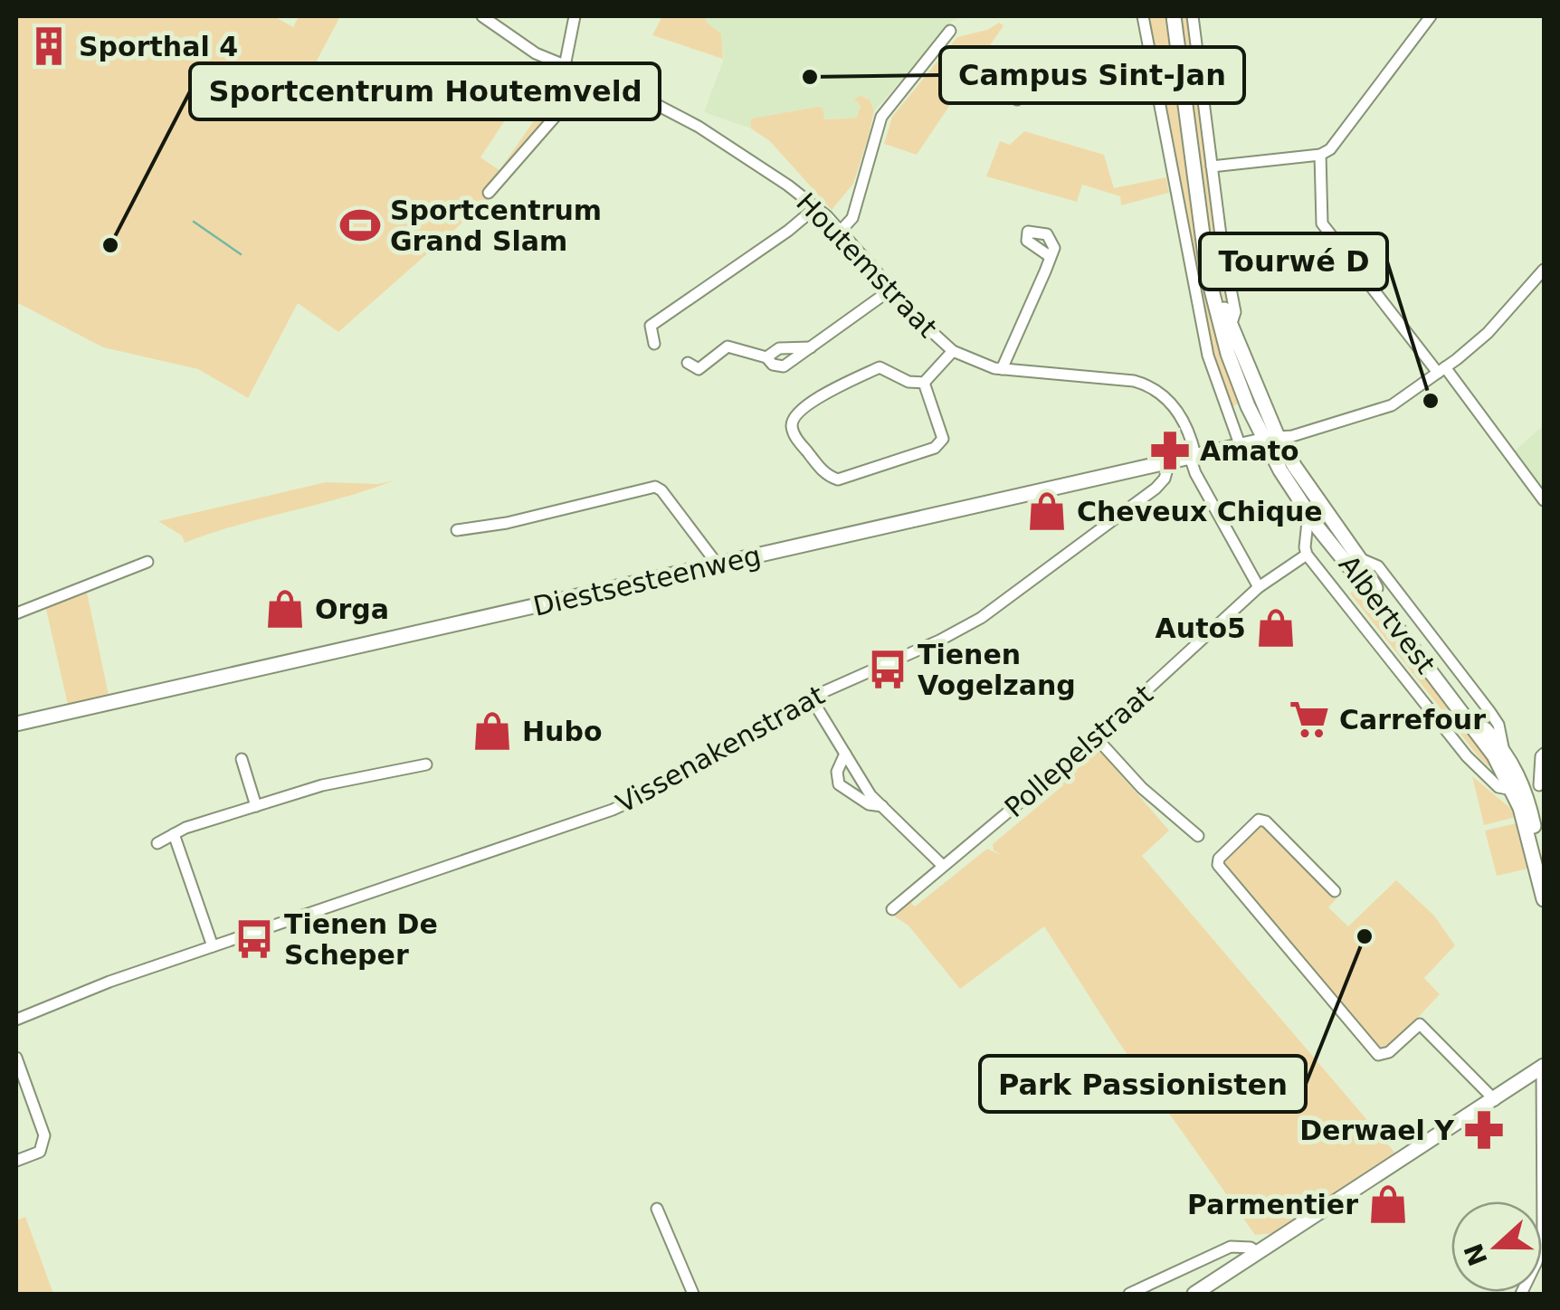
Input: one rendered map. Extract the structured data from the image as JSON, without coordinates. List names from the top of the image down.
{
  "streets": {
    "main road": ["Diestsesteenweg", "Albertvest"],
    "street": ["Houtemstraat", "Vissenakenstraat", "Pollepelstraat"]
  },
  "crossings": [
    ["Houtemstraat", "Diestsesteenweg"],
    ["Diestsesteenweg", "Albertvest"],
    ["Diestsesteenweg", "Vissenakenstraat"],
    ["Albertvest", "Pollepelstraat"]
  ],
  "places": {
    "building": ["Sporthal 4"],
    "other": [
      "Campus Sint-Jan",
      "Sportcentrum Houtemveld",
      "Tourwé D",
      "Park Passionisten"
    ],
    "sports": ["Sportcentrum Grand Slam"],
    "pharmacy": ["Amato", "Derwael Y"],
    "shop": [
      "Cheveux Chique",
      "Orga",
      "Auto5",
      "Hubo",
      "Parmentier"
    ],
    "bus stop": ["Tienen Vogelzang", "Tienen De Scheper"],
    "supermarket": ["Carrefour"]
  },
  "north": "left"
}
